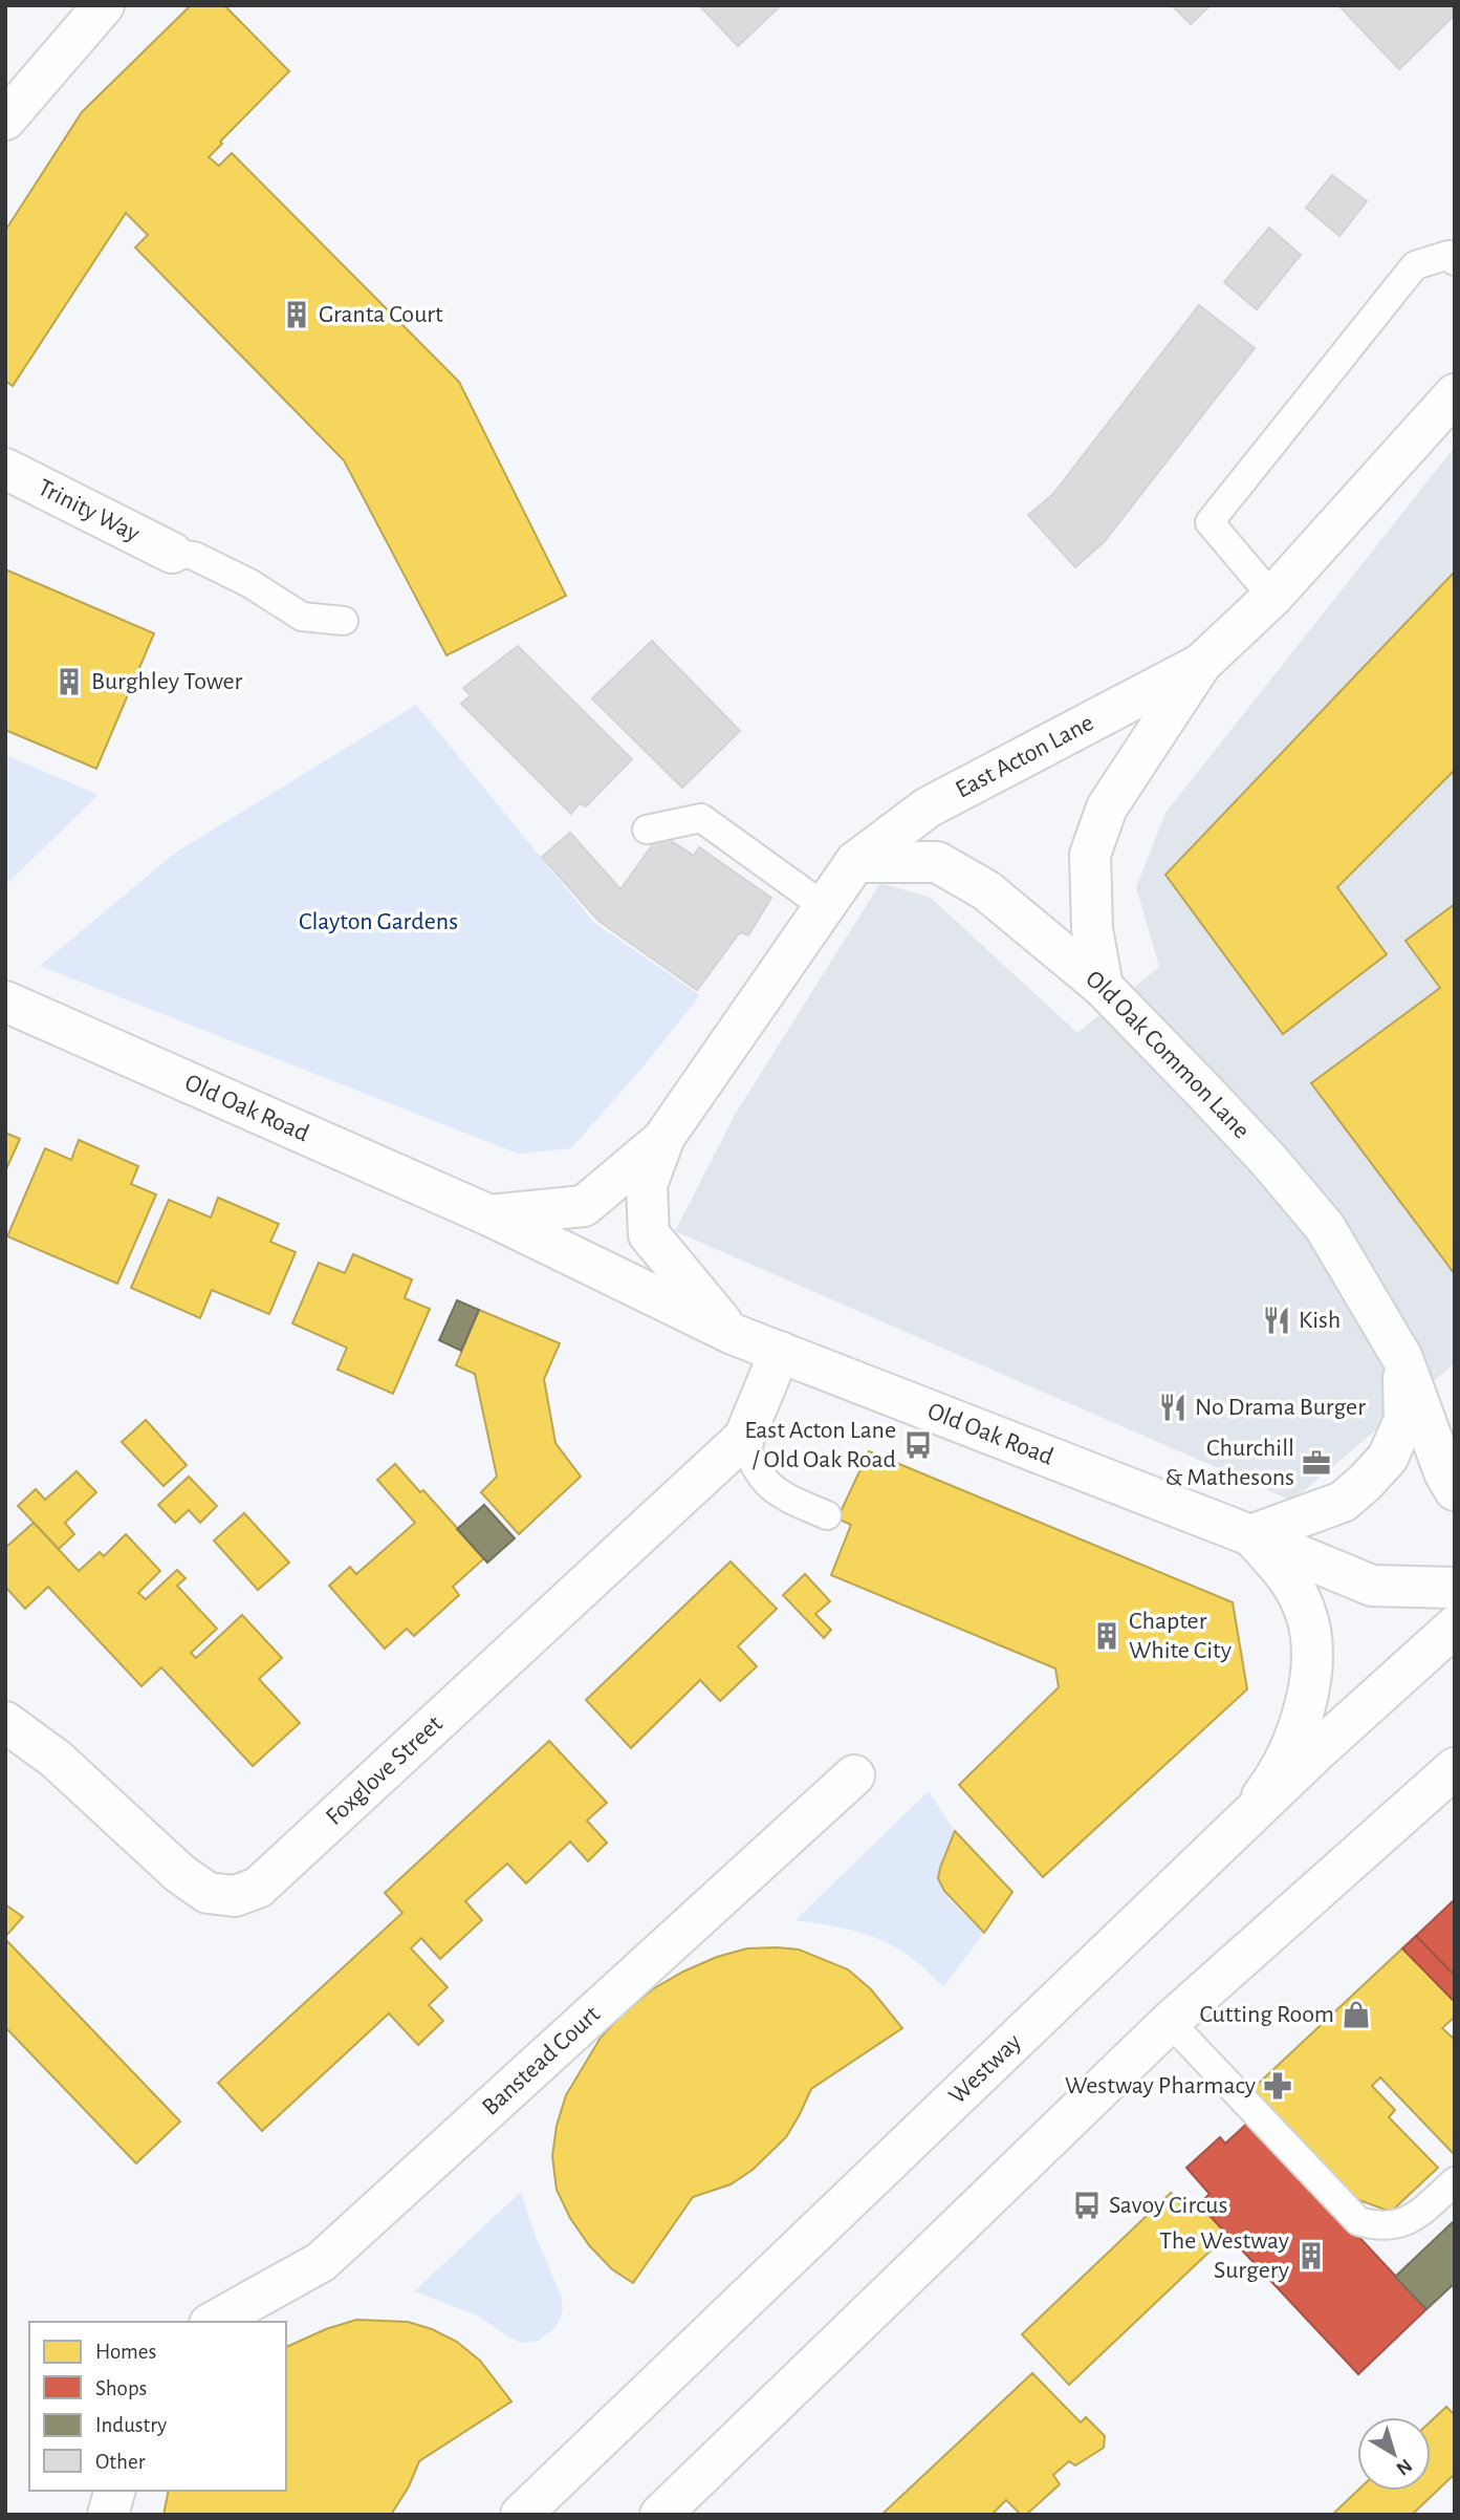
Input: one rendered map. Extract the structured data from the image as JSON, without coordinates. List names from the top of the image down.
{
  "streets": {
    "main road": [
      "Trinity Way",
      "East Acton Lane",
      "Old Oak Common Lane",
      "Old Oak Road",
      "Foxglove Street",
      "Banstead Court",
      "Westway"
    ]
  },
  "crossings": [
    ["East Acton Lane", "Old Oak Common Lane"],
    ["East Acton Lane", "Old Oak Road"],
    ["Old Oak Common Lane", "Old Oak Road"],
    ["Old Oak Road", "Foxglove Street"],
    ["Old Oak Road", "Westway"]
  ],
  "parks": ["Clayton Gardens"],
  "places": {
    "building": [
      "Granta Court",
      "Burghley Tower",
      "Chapter White City",
      "The Westway Surgery"
    ],
    "restaurant": ["Kish", "No Drama Burger"],
    "bus stop": ["East Acton Lane / Old Oak Road", "Savoy Circus"],
    "office": ["Churchill & Mathesons"],
    "shop": ["Cutting Room"],
    "pharmacy": ["Westway Pharmacy"]
  },
  "legend": [
    "Homes",
    "Shops",
    "Industry",
    "Other"
  ],
  "north": "bottom right"
}
